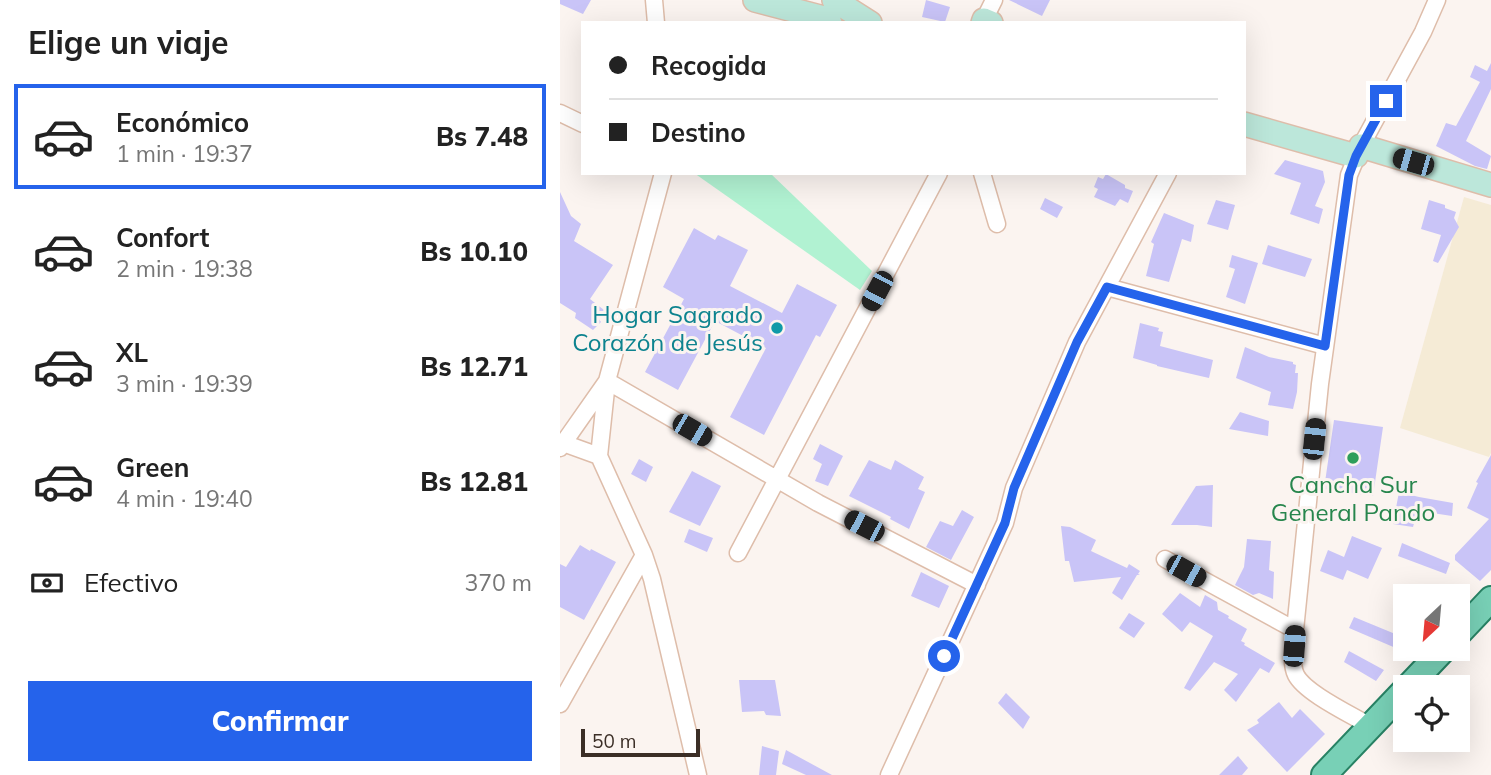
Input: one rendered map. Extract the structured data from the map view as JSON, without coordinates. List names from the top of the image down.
{
  "places": ["Hogar Sagrado Corazón de Jesús", "Cancha Sur General Pando"],
  "scale_bar": "50 m",
  "north": "bottom left",
  "page": {
    "heading": "Elige un viaje",
    "banner": ["Recogida", "Destino"],
    "list": [
      {
        "name": "Económico",
        "note": "1 min · 19:37",
        "value": "Bs 7.48"
      },
      {
        "name": "Confort",
        "note": "2 min · 19:38",
        "value": "Bs 10.10"
      },
      {
        "name": "XL",
        "note": "3 min · 19:39",
        "value": "Bs 12.71"
      },
      {
        "name": "Green",
        "note": "4 min · 19:40",
        "value": "Bs 12.81"
      }
    ],
    "pay": ["Efectivo", "370 m"],
    "buttons": "Confirmar",
    "scale": "50 m"
  }
}
